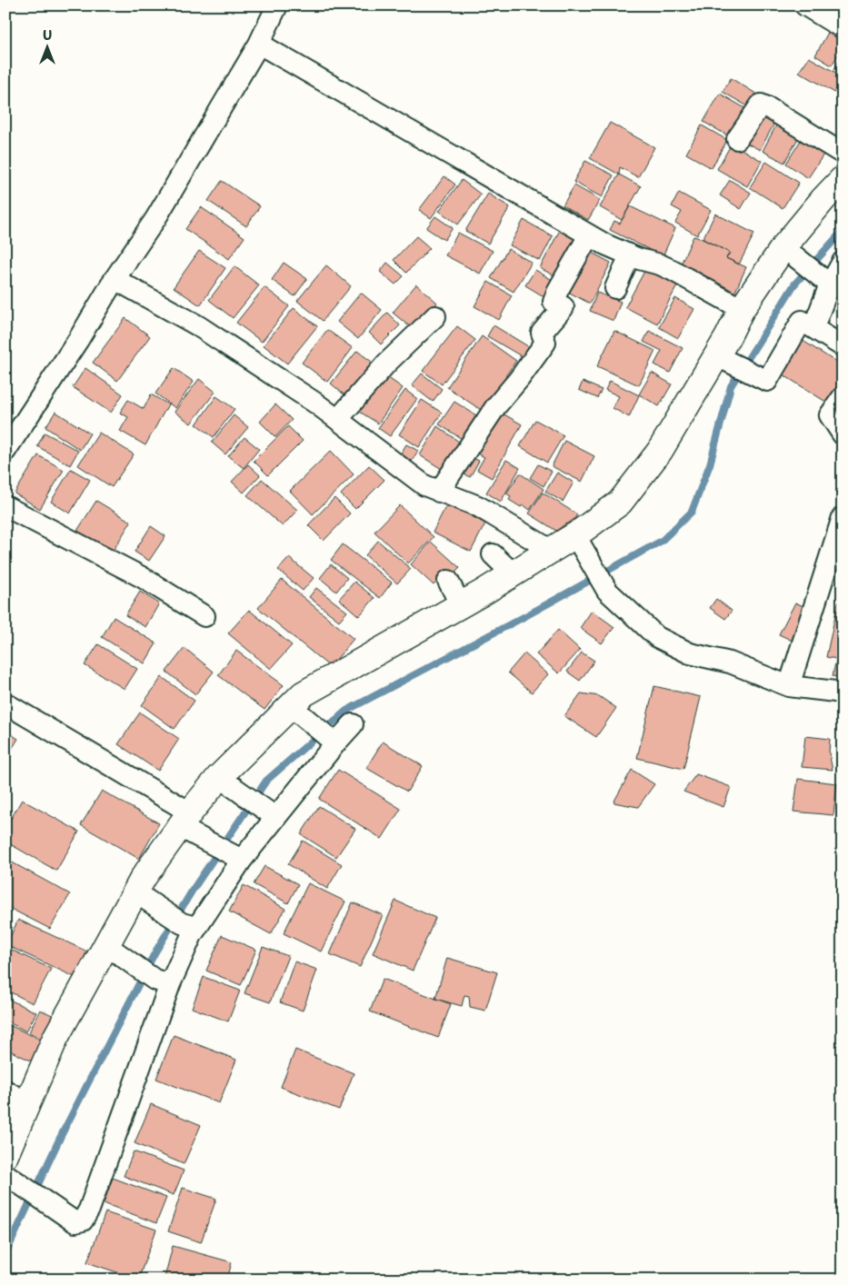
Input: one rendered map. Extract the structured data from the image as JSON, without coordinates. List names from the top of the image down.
{
  "north": "top"
}
